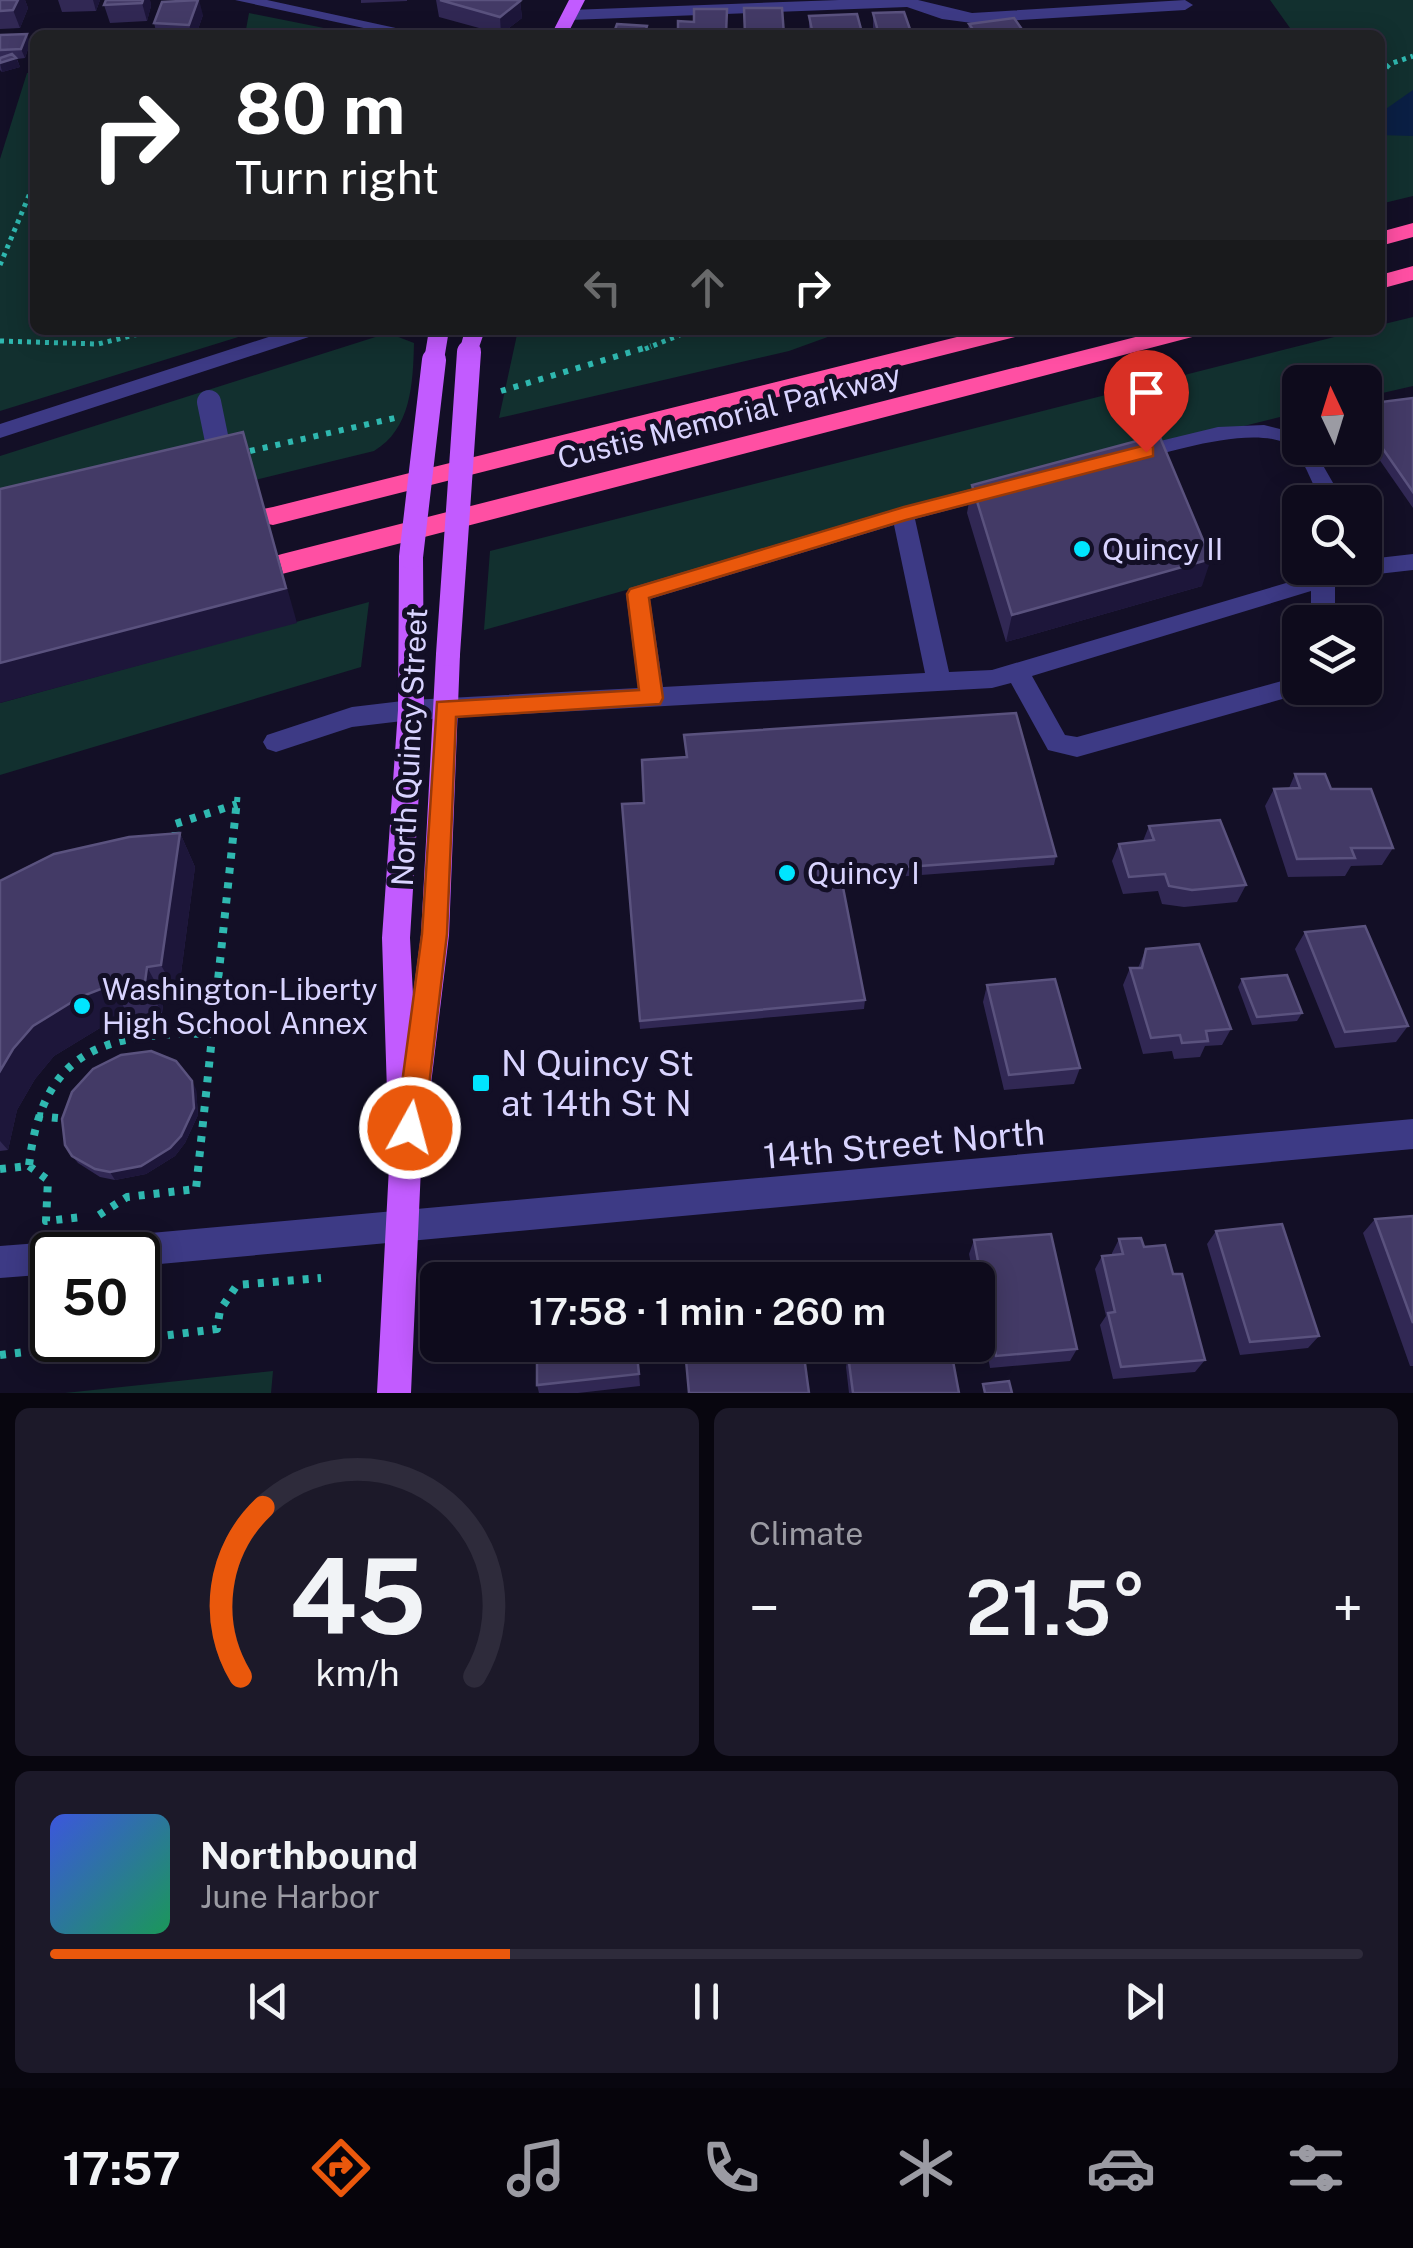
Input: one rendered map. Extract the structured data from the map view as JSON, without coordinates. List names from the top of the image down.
{
  "streets": {
    "highway": ["Custis Memorial Parkway"],
    "main road": ["North Quincy Street"],
    "street": ["14th Street North"]
  },
  "crossings": [
    ["North Quincy Street", "14th Street North"]
  ],
  "places": {
    "other": ["Quincy II", "Quincy I", "Washington-Liberty High School Annex"],
    "transit": ["N Quincy St at 14th St N"]
  },
  "north": "top",
  "page": {
    "turn": ["80 m", "Turn right"],
    "limit": "50",
    "trip": "17:58 · 1 min · 260 m",
    "tile": "Climate",
    "heat": ["−", "21.5°", "+"],
    "song": ["Northbound", "June Harbor"],
    "tabs": "17:57",
    "gauge": ["45", "km/h"]
  }
}
